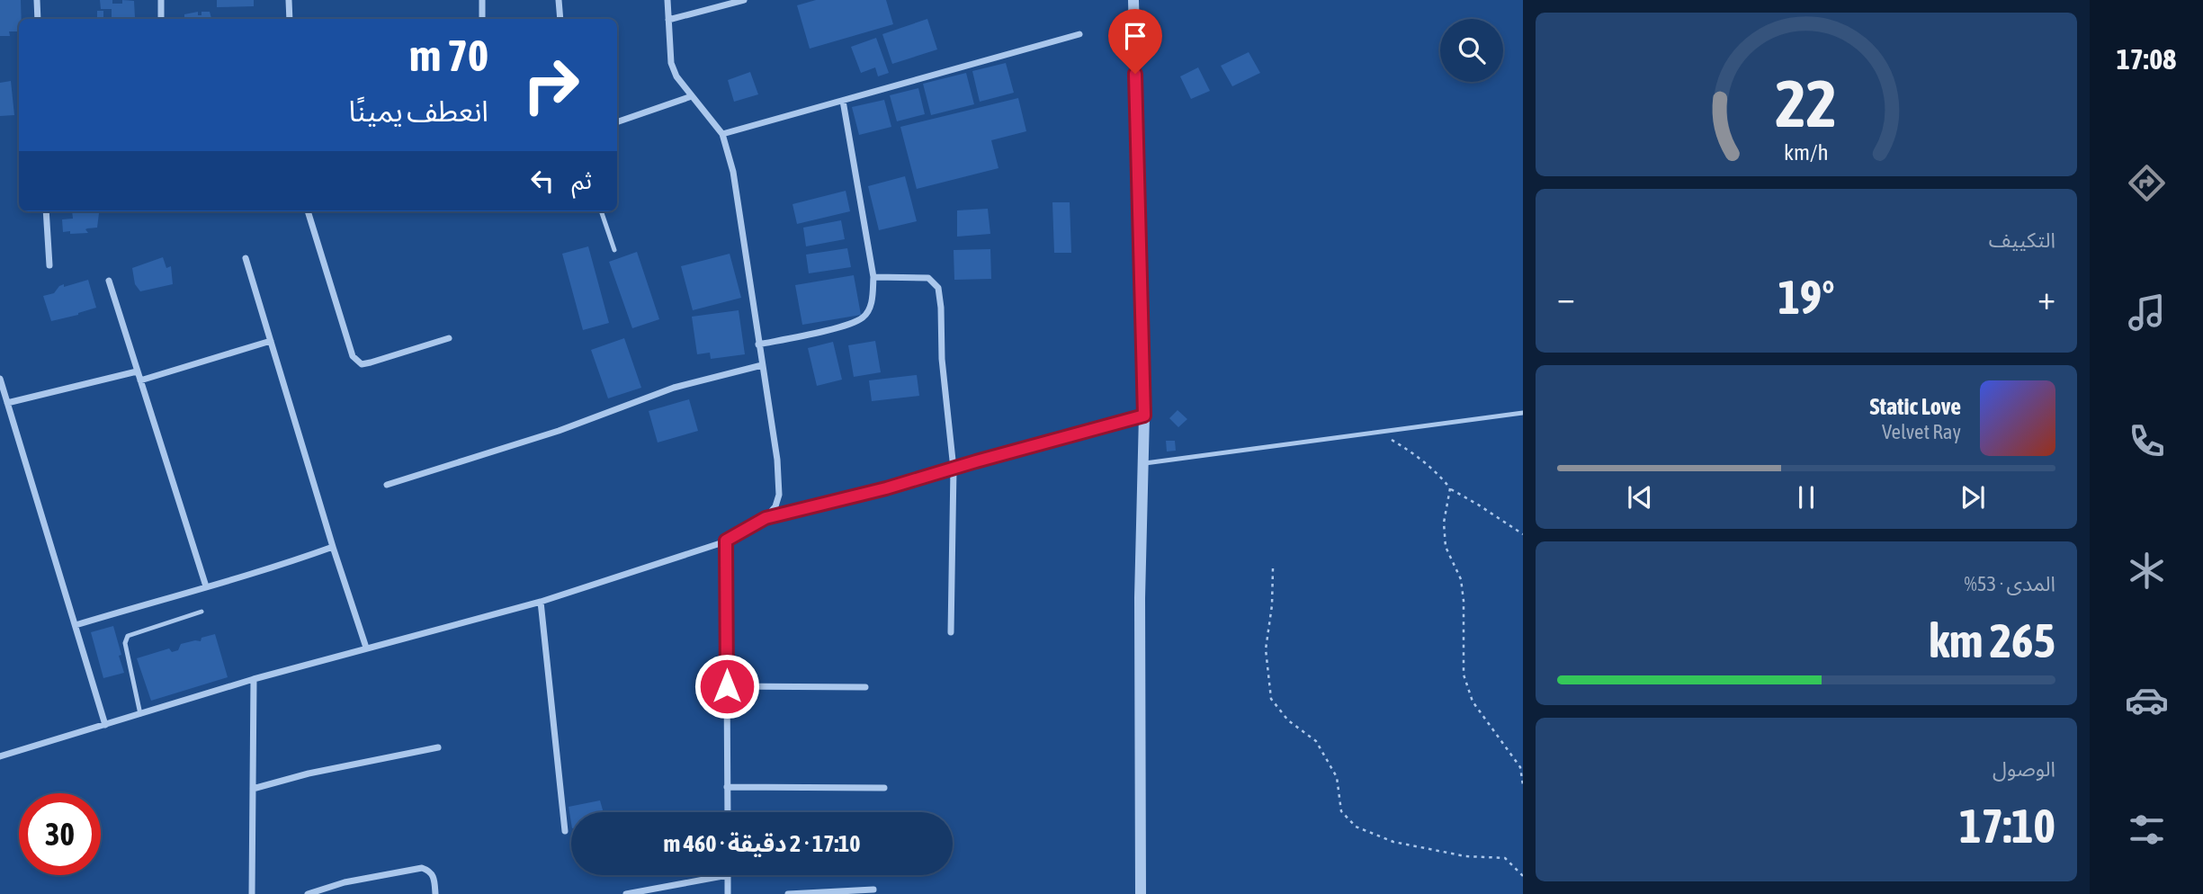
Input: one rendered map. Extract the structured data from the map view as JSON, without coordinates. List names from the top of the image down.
{
  "page": {
    "tabs": "17:08",
    "turn": ["70 m", "انعطف يمينًا"],
    "then": "ثم",
    "tile": [
      "التكييف",
      ["المدى · 53%", "265 km"],
      ["الوصول", "17:10"]
    ],
    "heat": ["−", "19°", "+"],
    "song": ["Static Love", "Velvet Ray"],
    "limit": "30",
    "trip": "17:10 · 2 دقيقة · 460 m",
    "gauge": ["22", "km/h"]
  }
}
